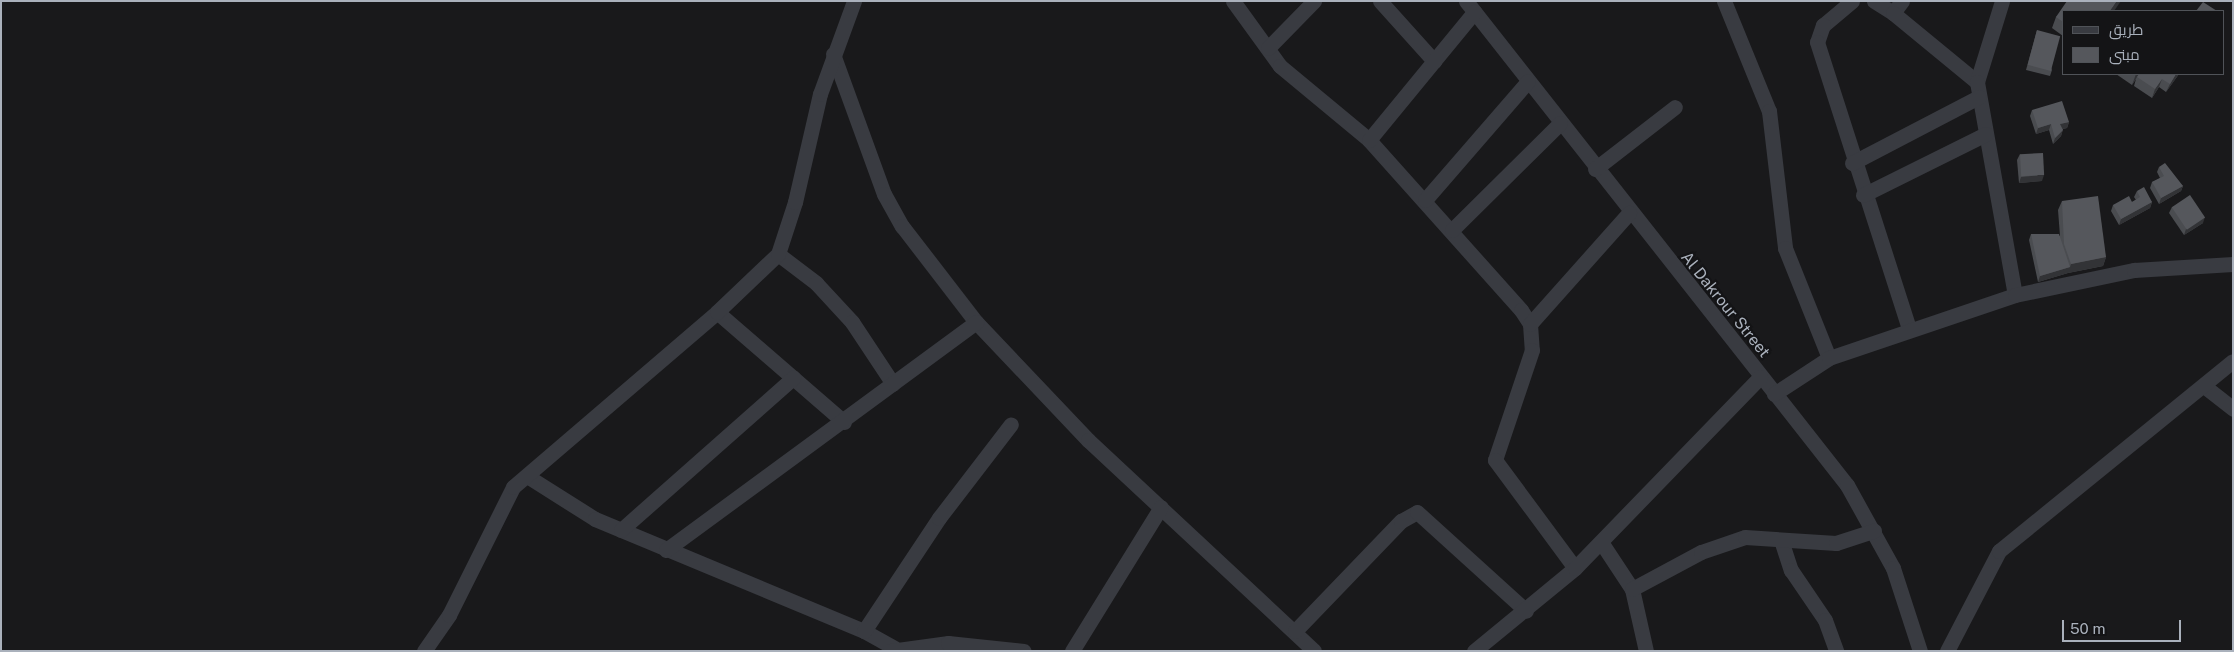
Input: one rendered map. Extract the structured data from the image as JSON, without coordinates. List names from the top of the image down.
{
  "streets": {
    "street": ["Al Dakrour Street"]
  },
  "legend": ["طريق", "مبنى"],
  "scale_bar": "50 m"
}
